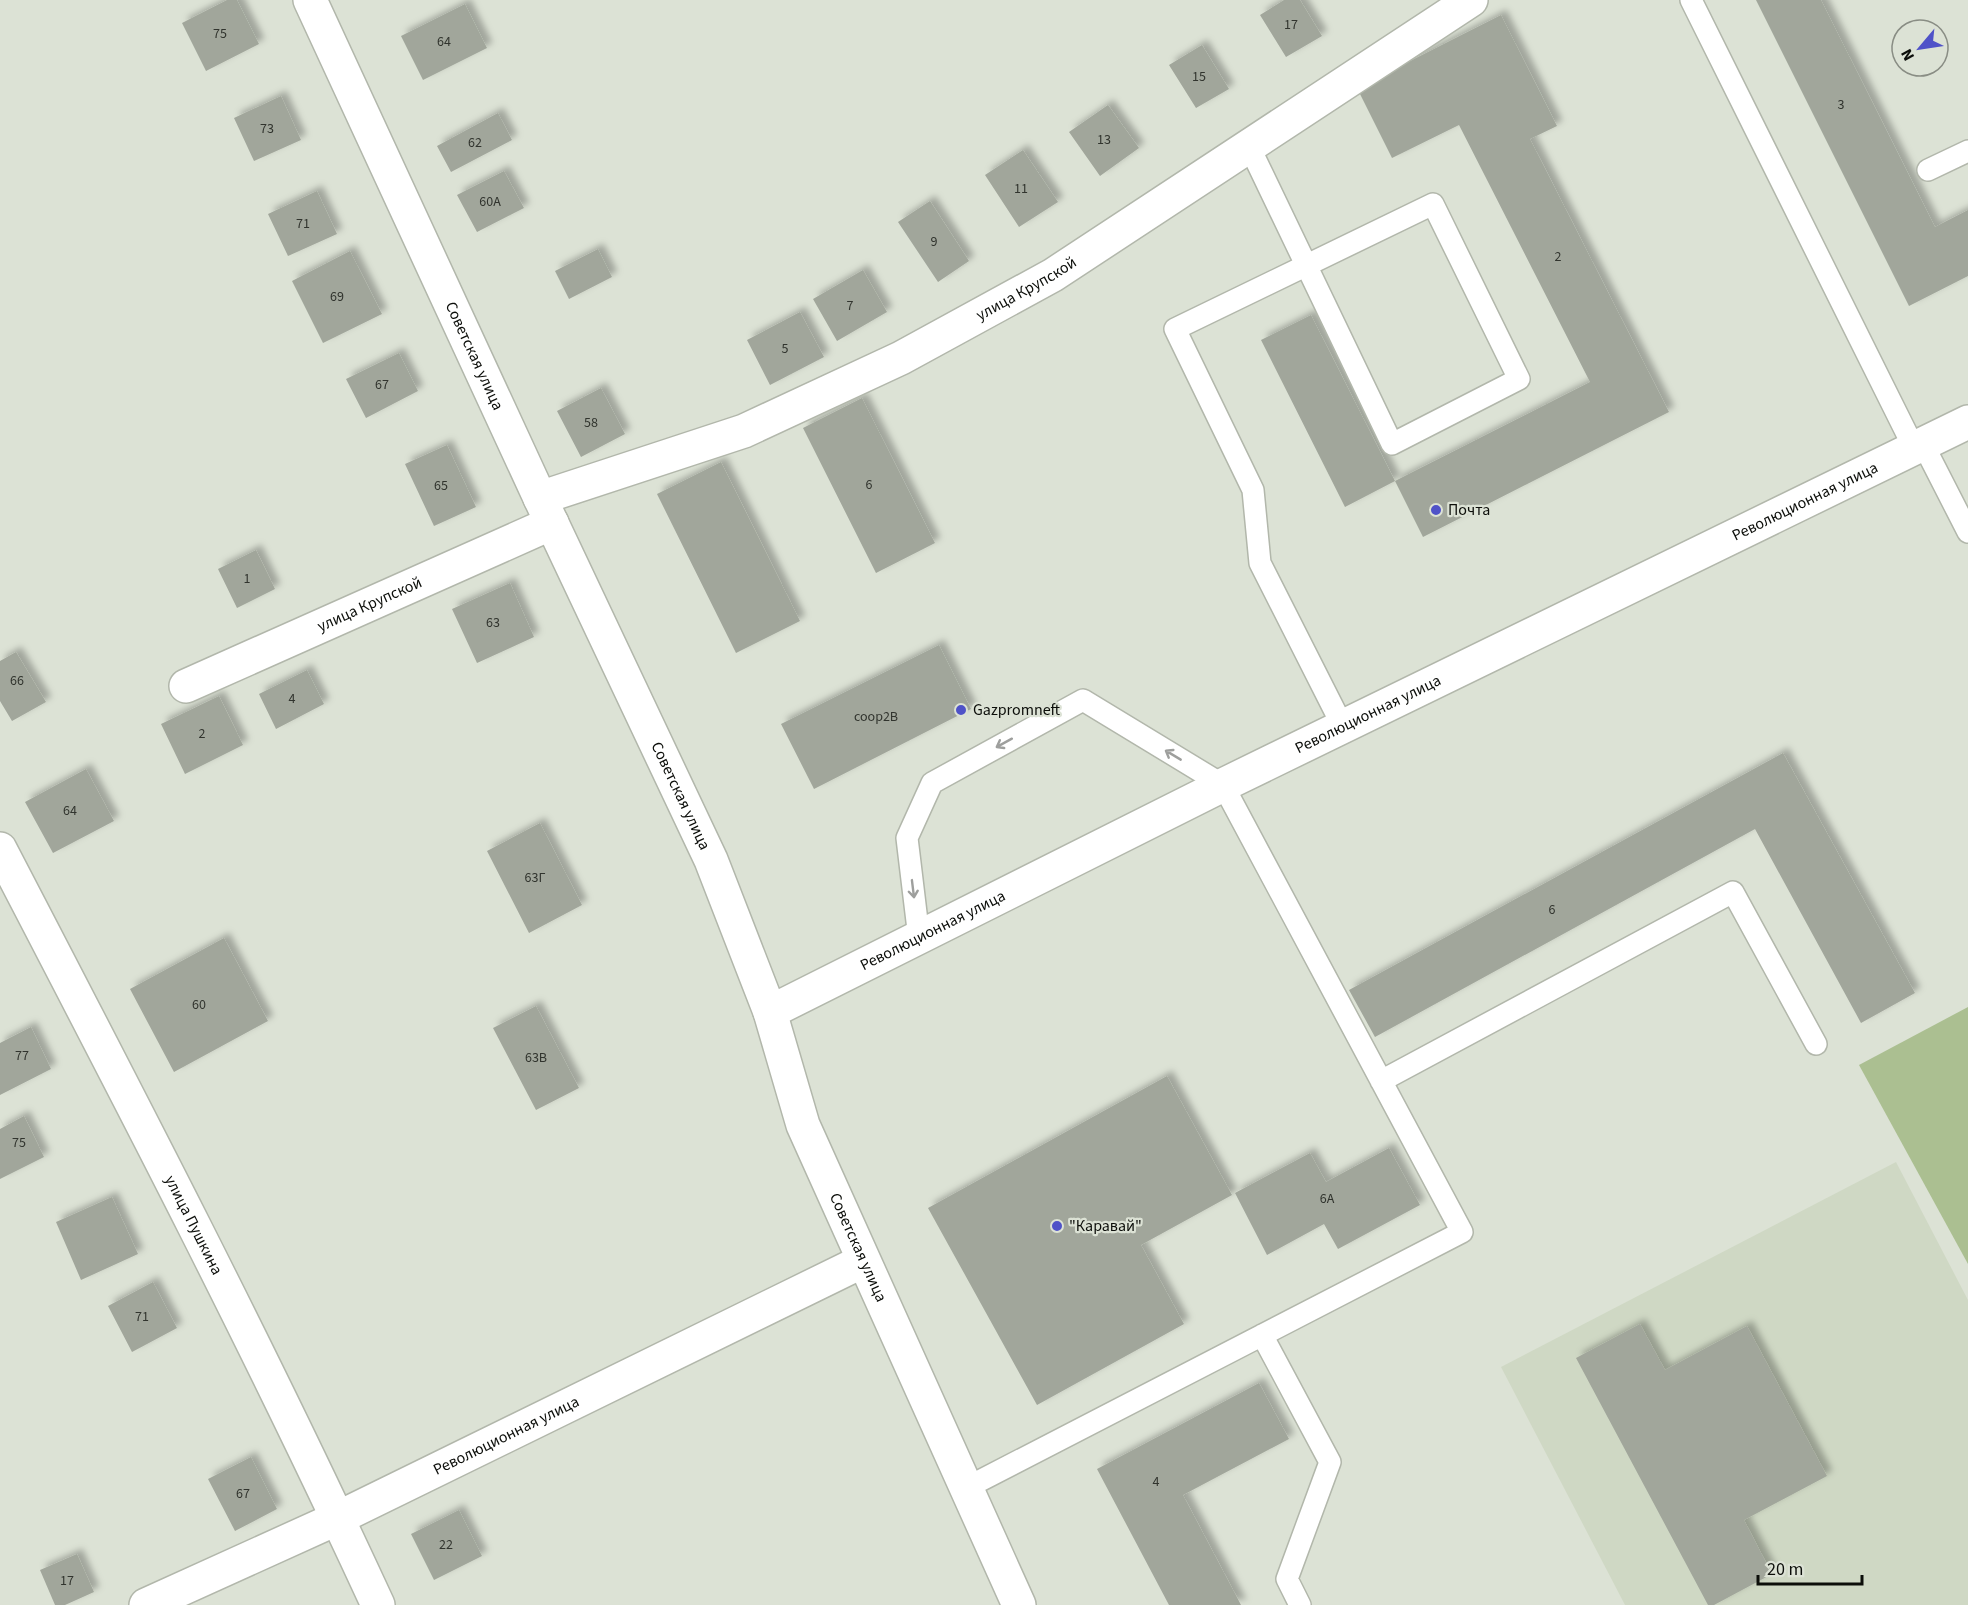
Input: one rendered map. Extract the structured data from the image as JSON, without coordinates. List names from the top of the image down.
{
  "streets": {
    "street": [
      "улица Крупской",
      "Советская улица",
      "Революционная улица",
      "улица Пушкина"
    ]
  },
  "crossings": [
    ["улица Крупской", "Советская улица"],
    ["Советская улица", "Революционная улица"],
    ["Революционная улица", "улица Пушкина"]
  ],
  "places": ["Почта", "Gazpromneft", "\"Каравай\""],
  "house_numbers": [
    "17",
    "75",
    "64",
    "15",
    "3",
    "73",
    "13",
    "62",
    "11",
    "60А",
    "71",
    "9",
    "2",
    "69",
    "7",
    "5",
    "67",
    "58",
    "6",
    "65",
    "1",
    "63",
    "66",
    "4",
    "соор2В",
    "2",
    "64",
    "63Г",
    "6",
    "60",
    "77",
    "63В",
    "75",
    "6А",
    "71",
    "4",
    "67",
    "22",
    "17"
  ],
  "scale_bar": "20 m",
  "north": "bottom left"
}
